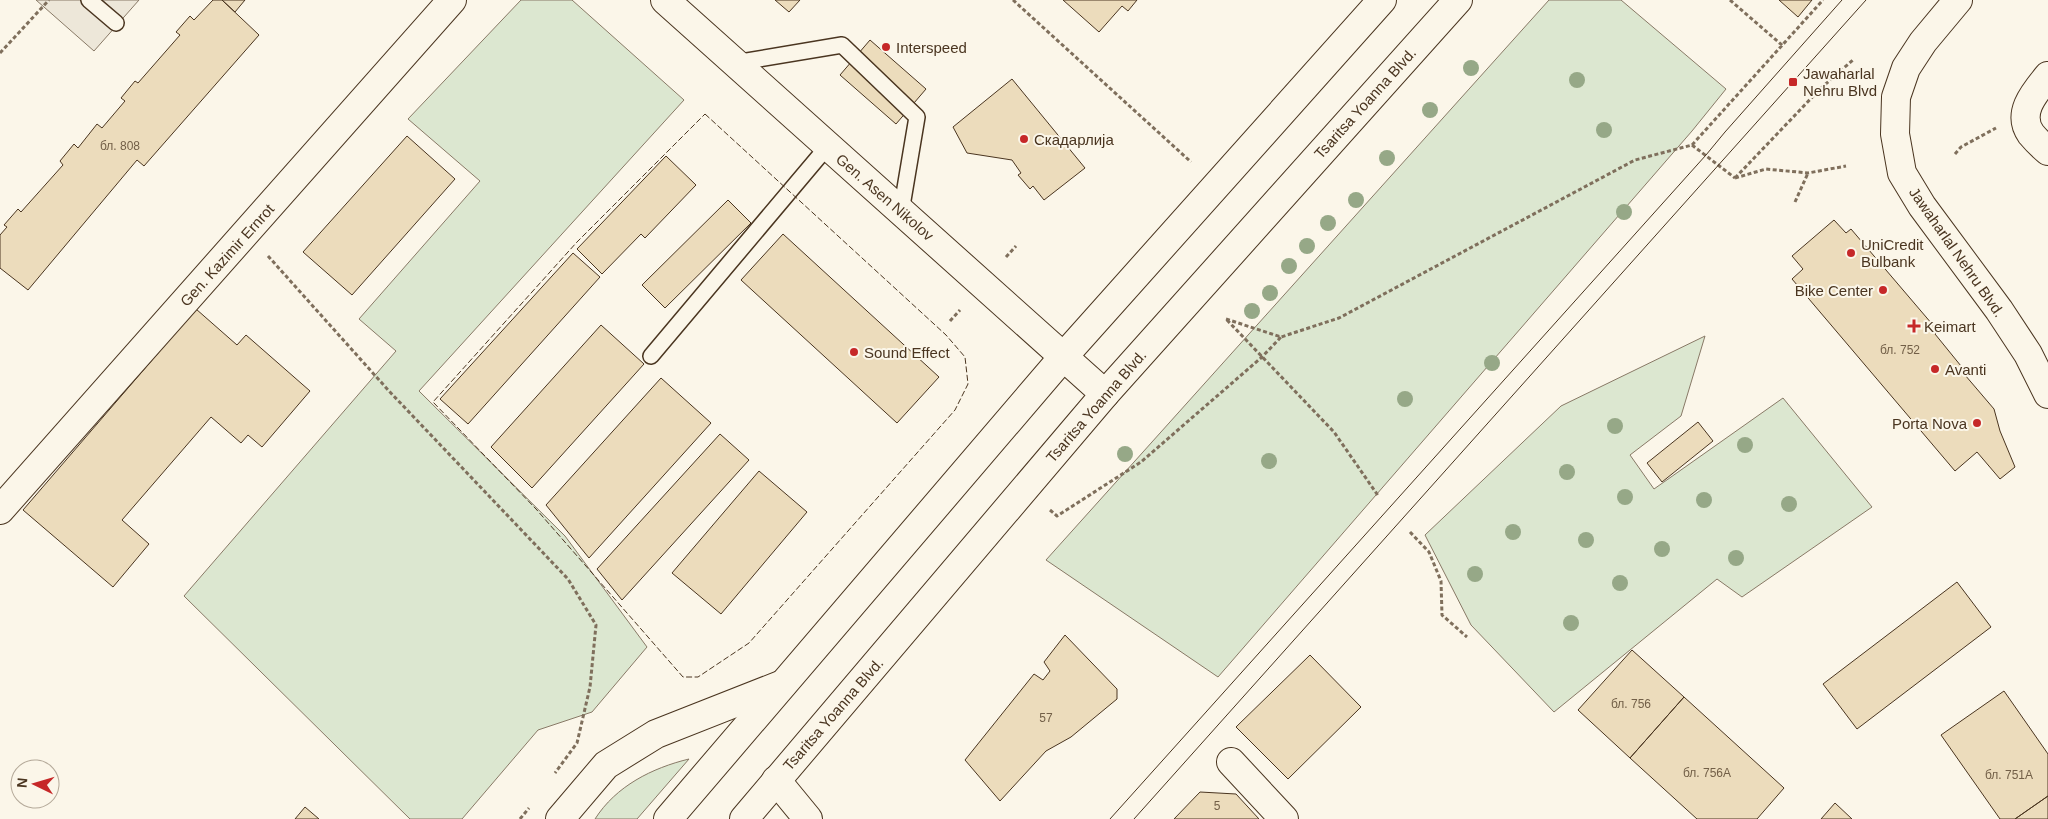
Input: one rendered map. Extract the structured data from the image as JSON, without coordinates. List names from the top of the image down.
{
  "streets": {
    "street": [
      "Tsaritsa Yoanna Blvd.",
      "Gen. Asen Nikolov",
      "Jawaharlal Nehru Blvd.",
      "Gen. Kazimir Ernrot"
    ]
  },
  "crossings": [
    ["Tsaritsa Yoanna Blvd.", "Gen. Asen Nikolov"]
  ],
  "places": {
    "other": [
      "Interspeed",
      "Скадарлиjа",
      "UniCredit Bulbank",
      "Bike Center",
      "Sound Effect",
      "Avanti",
      "Porta Nova"
    ],
    "transit": ["Jawaharlal Nehru Blvd"],
    "health": ["Keimart"]
  },
  "house_numbers": [
    "бл. 808",
    "бл. 752",
    "бл. 756",
    "57",
    "бл. 756А",
    "бл. 751А",
    "5"
  ],
  "north": "left"
}
